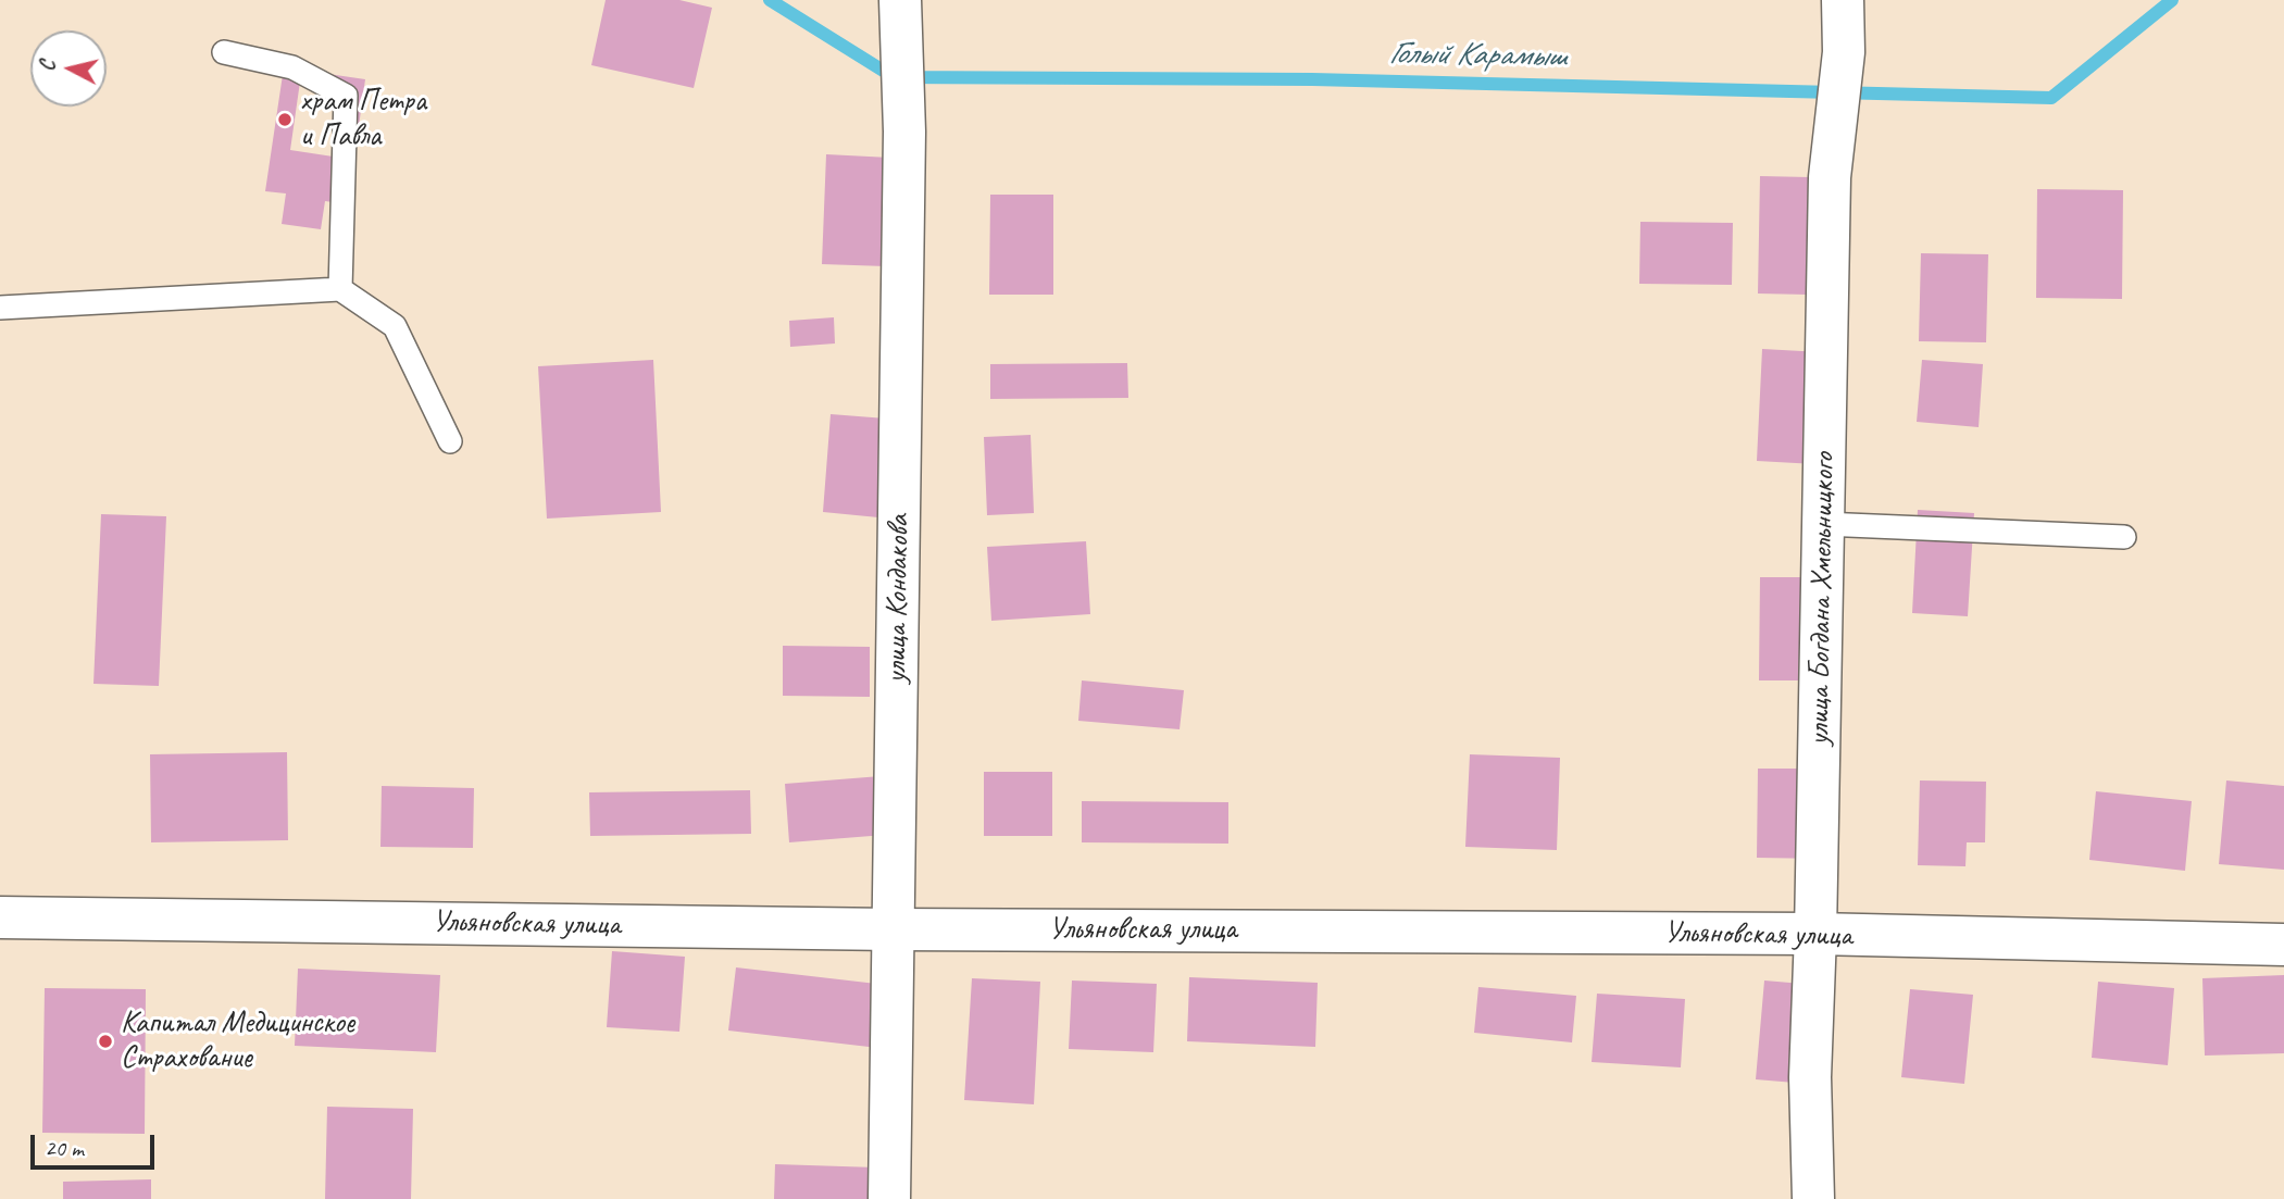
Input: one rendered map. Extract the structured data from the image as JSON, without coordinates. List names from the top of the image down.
{
  "streets": {
    "street": ["улица Кондакова", "улица Богдана Хмельницкого", "Ульяновская улица"]
  },
  "crossings": [
    ["улица Кондакова", "Ульяновская улица"],
    ["улица Богдана Хмельницкого", "Ульяновская улица"]
  ],
  "water": ["Голый Карамыш"],
  "places": ["храм Петра и Павла", "Капитал Медицинское Страхование"],
  "scale_bar": "20 m",
  "north": "left"
}
